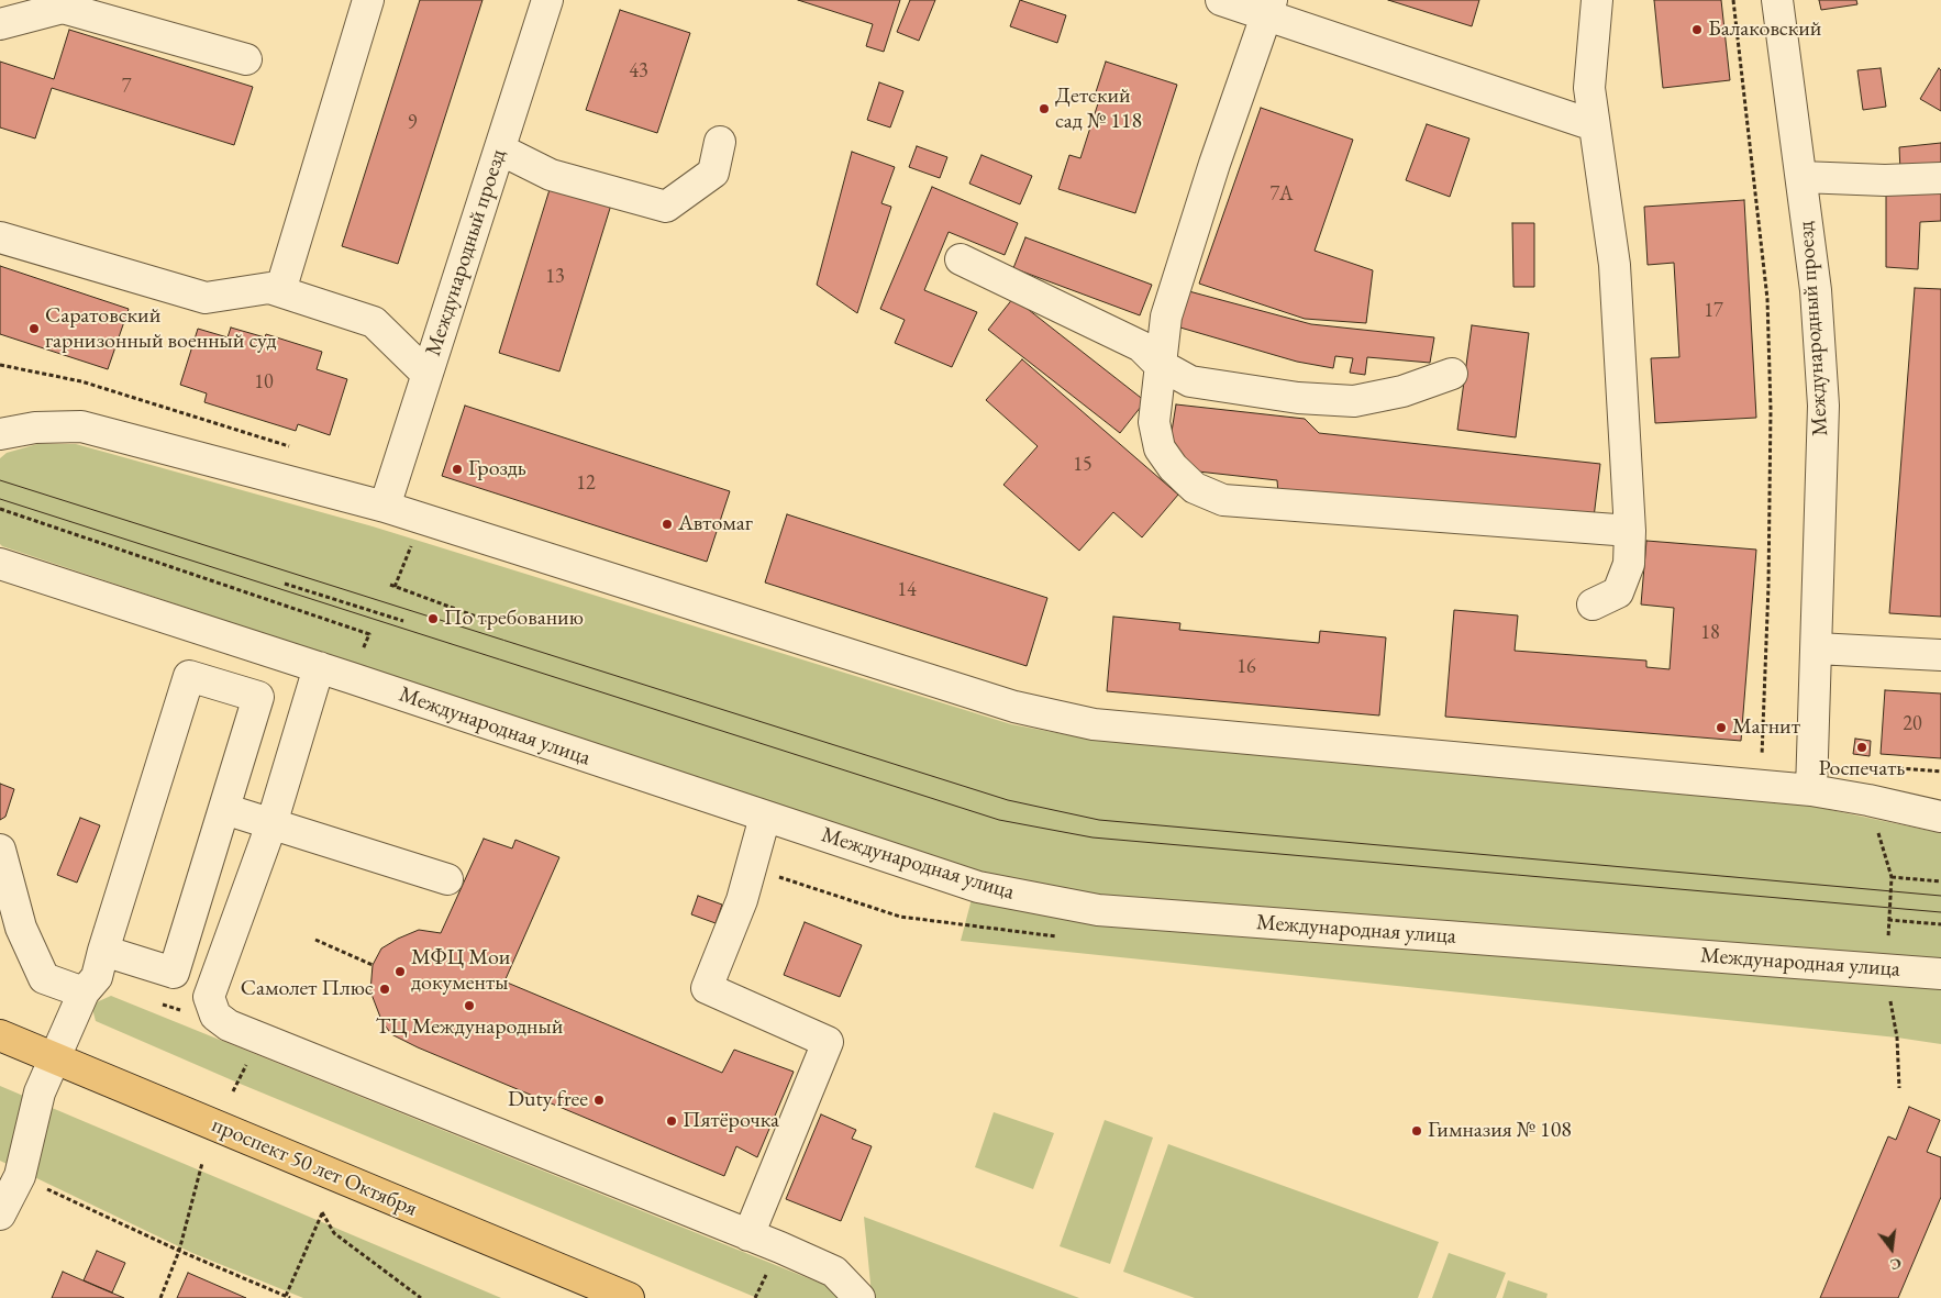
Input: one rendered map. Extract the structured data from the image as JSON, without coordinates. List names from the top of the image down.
{
  "streets": {
    "main road": ["проспект 50 лет Октября"],
    "street": ["Международный проезд", "Международная улица"]
  },
  "places": [
    "Балаковский",
    "Детский сад № 118",
    "Саратовский гарнизонный военный суд",
    "Гроздь",
    "Автомаг",
    "По требованию",
    "Магнит",
    "Роспечать",
    "МФЦ Мои документы",
    "Самолет Плюс",
    "ТЦ Международный",
    "Duty free",
    "Пятёрочка",
    "Гимназия № 108"
  ],
  "house_numbers": [
    "43",
    "7",
    "9",
    "7А",
    "13",
    "17",
    "10",
    "15",
    "12",
    "14",
    "18",
    "16",
    "20"
  ],
  "north": "bottom"
}
